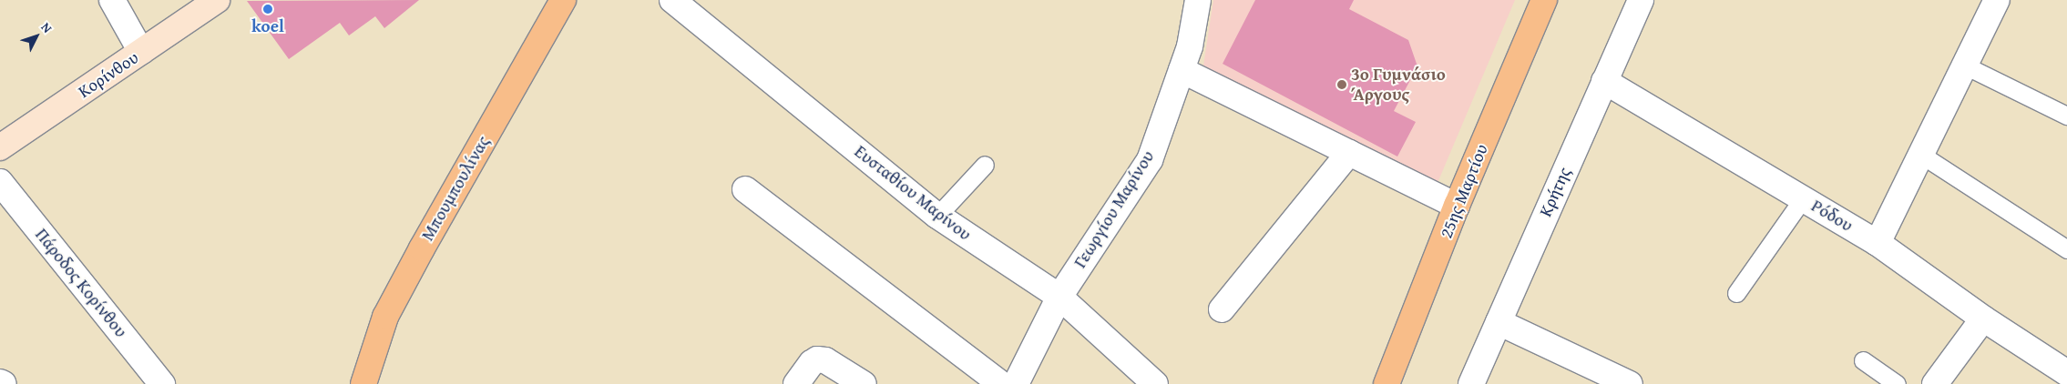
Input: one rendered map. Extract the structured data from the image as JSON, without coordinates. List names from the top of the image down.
{
  "streets": {
    "main road": ["Κορίνθου", "Μπουμπουλίνας", "25ης Μαρτίου"],
    "street": [
      "Κρήτης",
      "Ευσταθίου Μαρίνου",
      "Γεωργίου Μαρίνου",
      "Ρόδου",
      "Πάροδος Κορίνθου"
    ]
  },
  "crossings": [
    ["Κρήτης", "Ρόδου"],
    ["Ευσταθίου Μαρίνου", "Γεωργίου Μαρίνου"]
  ],
  "places": ["koel", "3ο Γυμνάσιο Άργους"],
  "north": "top right"
}
